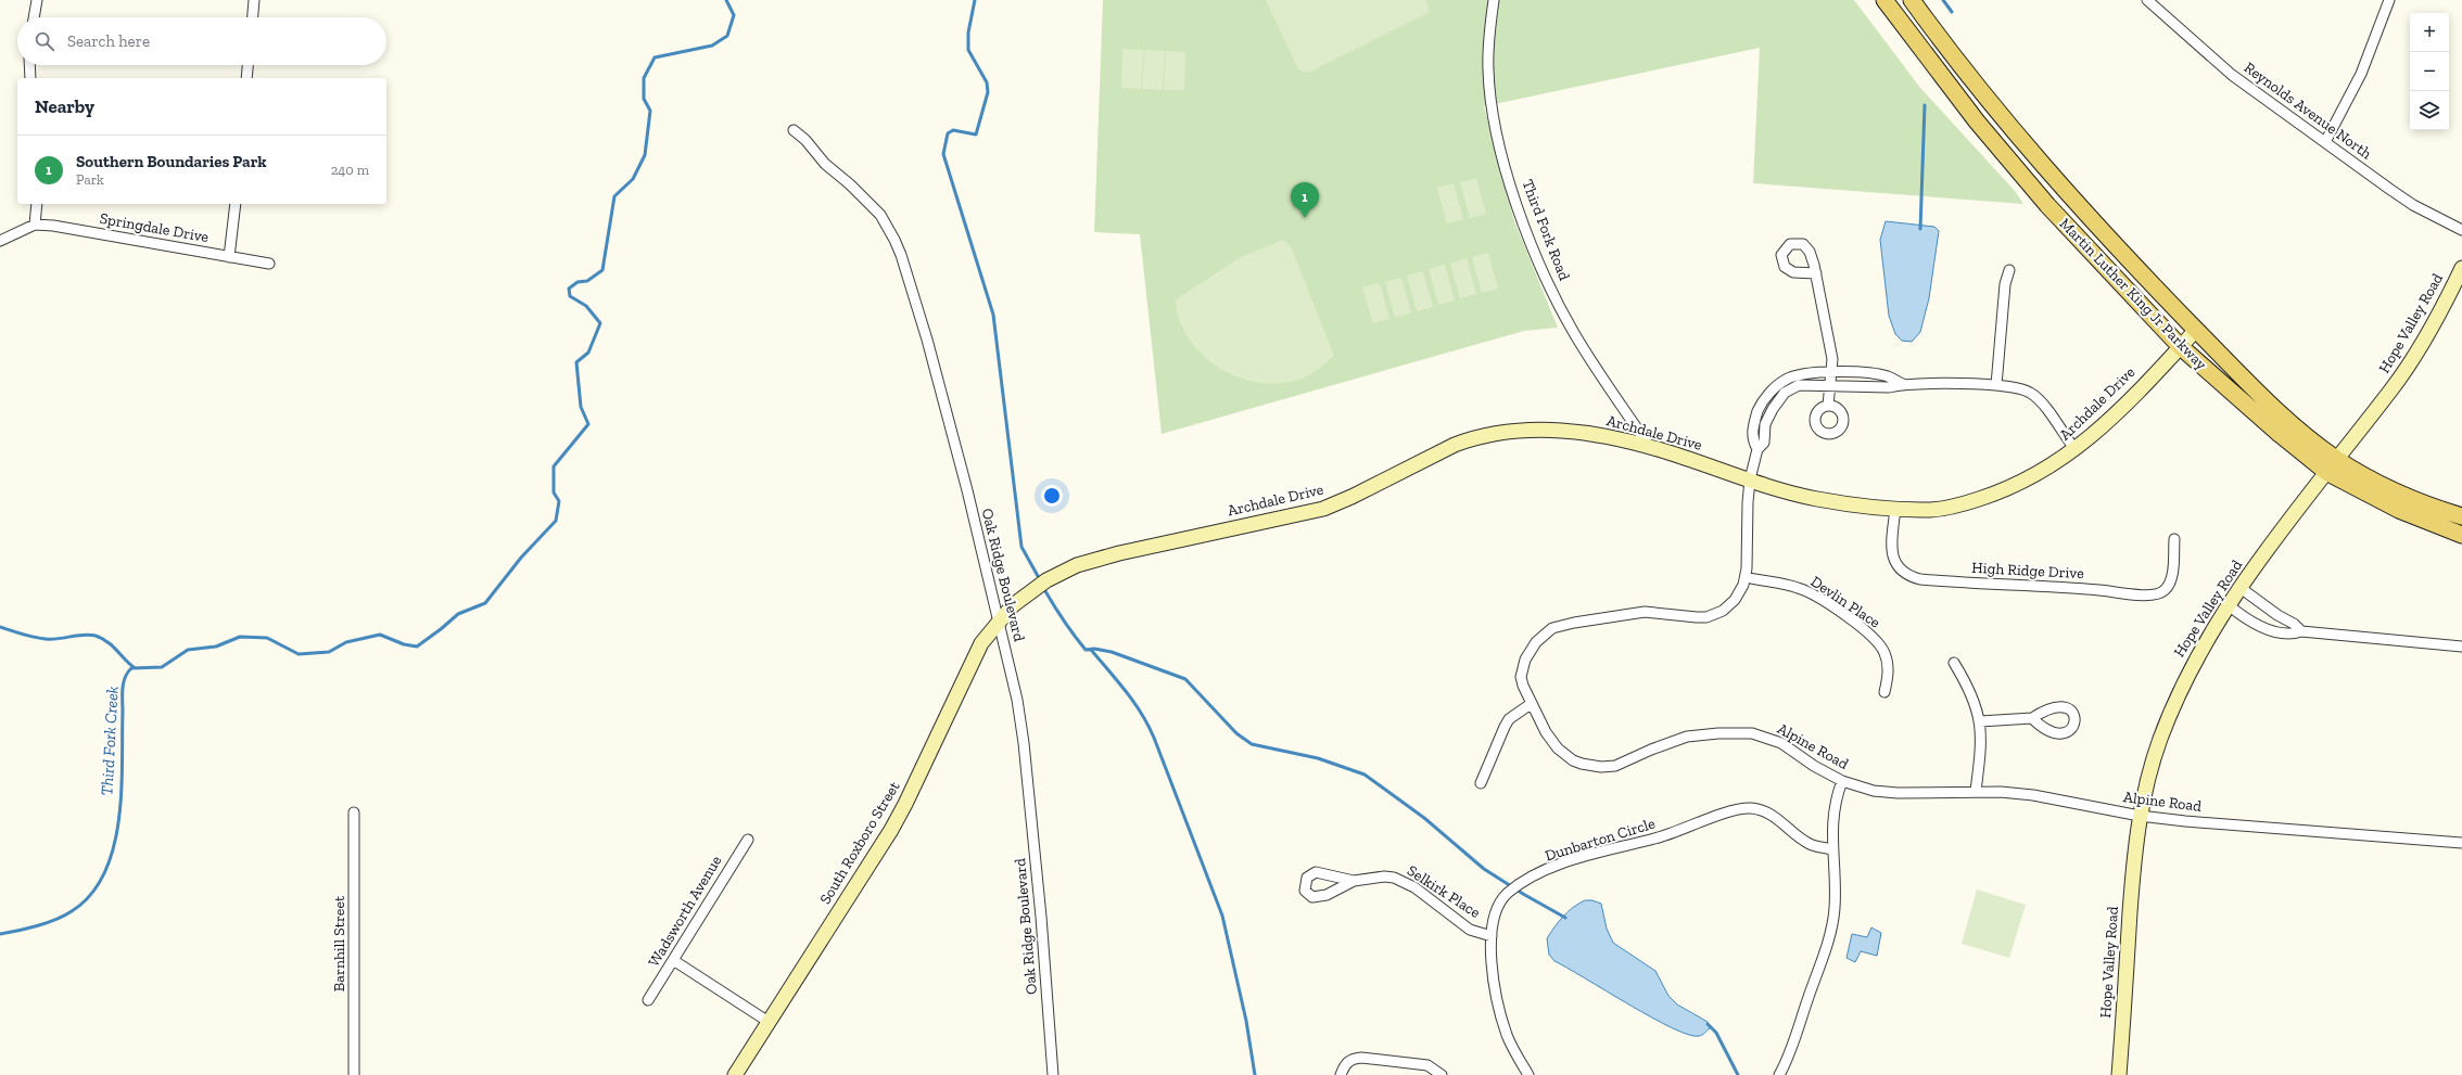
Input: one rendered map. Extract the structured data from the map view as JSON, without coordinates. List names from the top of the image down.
{
  "streets": {
    "main road": ["Martin Luther King Jr Parkway"],
    "street": [
      "Reynolds Avenue North",
      "Springdale Drive",
      "Third Fork Road",
      "Hope Valley Road",
      "Archdale Drive",
      "High Ridge Drive",
      "Oak Ridge Boulevard",
      "Devlin Place",
      "Alpine Road",
      "Dunbarton Circle",
      "South Roxboro Street",
      "Selkirk Place",
      "Wadsworth Avenue",
      "Barnhill Street"
    ]
  },
  "crossings": [
    ["Third Fork Road", "Archdale Drive"],
    ["Martin Luther King Jr Parkway", "Hope Valley Road"],
    ["Martin Luther King Jr Parkway", "Archdale Drive"],
    ["Hope Valley Road", "Alpine Road"],
    ["Archdale Drive", "High Ridge Drive"],
    ["Archdale Drive", "Oak Ridge Boulevard"],
    ["Archdale Drive", "Alpine Road"],
    ["Archdale Drive", "South Roxboro Street"],
    ["Oak Ridge Boulevard", "South Roxboro Street"],
    ["Devlin Place", "Alpine Road"],
    ["Dunbarton Circle", "Selkirk Place"]
  ],
  "water": ["Third Fork Creek"],
  "page": {
    "map_buttons": ["+", "−"],
    "search": "Search here",
    "heading": "Nearby",
    "list": [
      {
        "mark": "1",
        "name": "Southern Boundaries Park",
        "note": "Park",
        "value": "240 m"
      }
    ],
    "pins": "1"
  }
}
